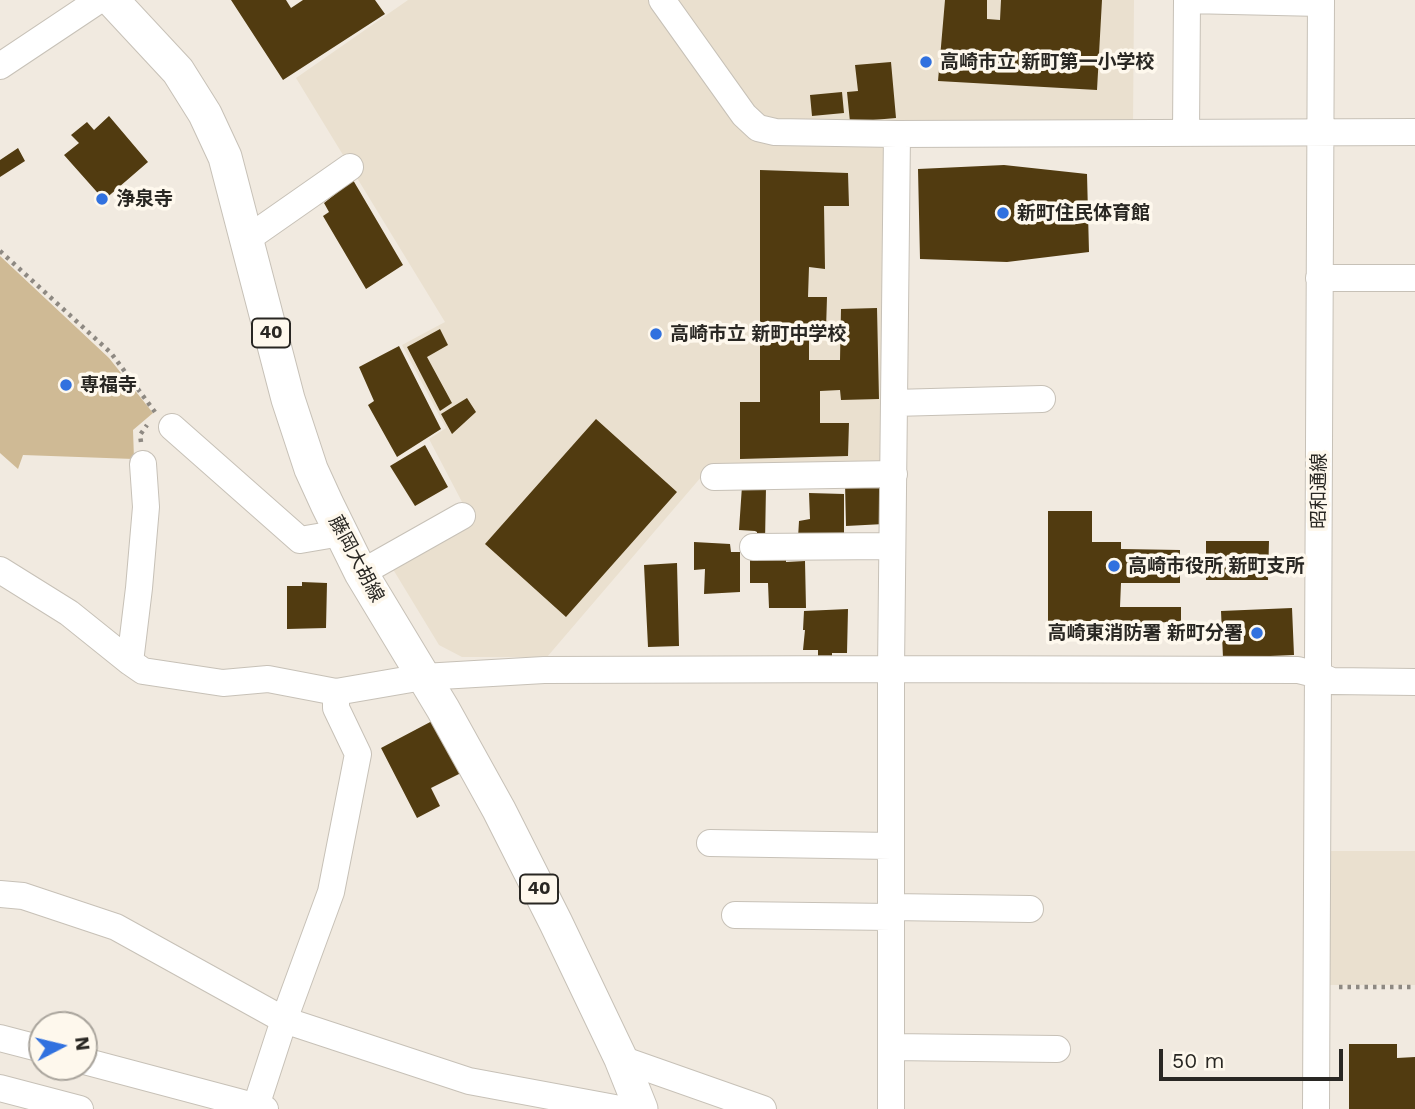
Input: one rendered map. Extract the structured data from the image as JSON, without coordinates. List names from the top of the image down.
{
  "streets": {
    "main road": ["40", "藤岡大胡線"],
    "street": ["昭和通線"]
  },
  "places": [
    "高崎市立 新町第一小学校",
    "浄泉寺",
    "新町住民体育館",
    "高崎市立 新町中学校",
    "専福寺",
    "高崎市役所 新町支所",
    "高崎東消防署 新町分署"
  ],
  "scale_bar": "50 m",
  "north": "right"
}
